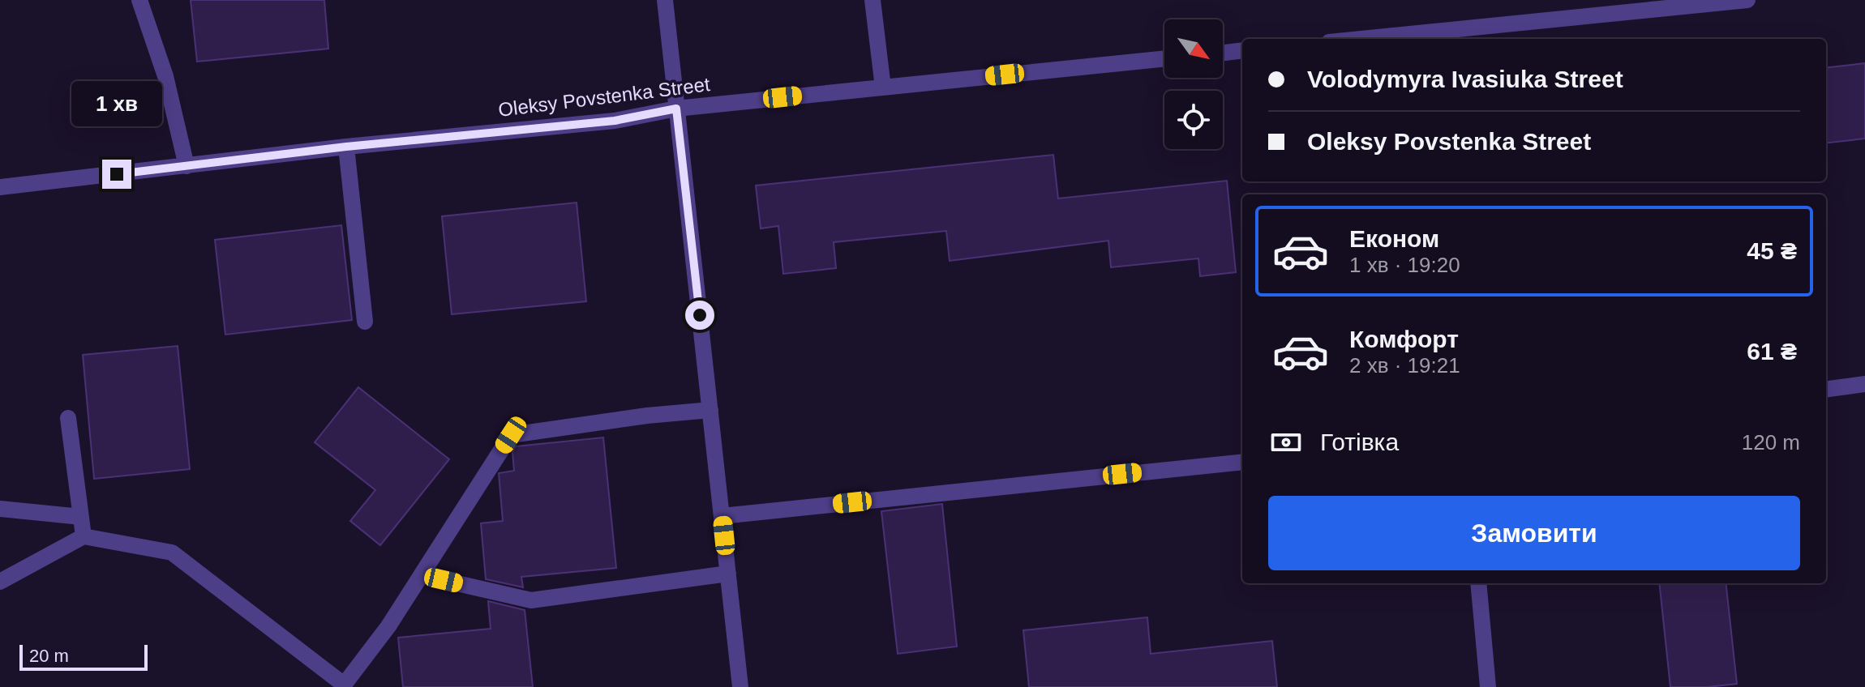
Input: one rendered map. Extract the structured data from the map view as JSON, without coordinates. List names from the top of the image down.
{
  "streets": {
    "street": ["Oleksy Povstenka Street"]
  },
  "scale_bar": "20 m",
  "north": "bottom right",
  "page": {
    "banner": ["Volodymyra Ivasiuka Street", "Oleksy Povstenka Street"],
    "bubble": "1 хв",
    "list": [
      {
        "name": "Економ",
        "note": "1 хв · 19:20",
        "value": "45 ₴"
      },
      {
        "name": "Комфорт",
        "note": "2 хв · 19:21",
        "value": "61 ₴"
      }
    ],
    "pay": ["Готівка", "120 m"],
    "buttons": "Замовити",
    "scale": "20 m"
  }
}
